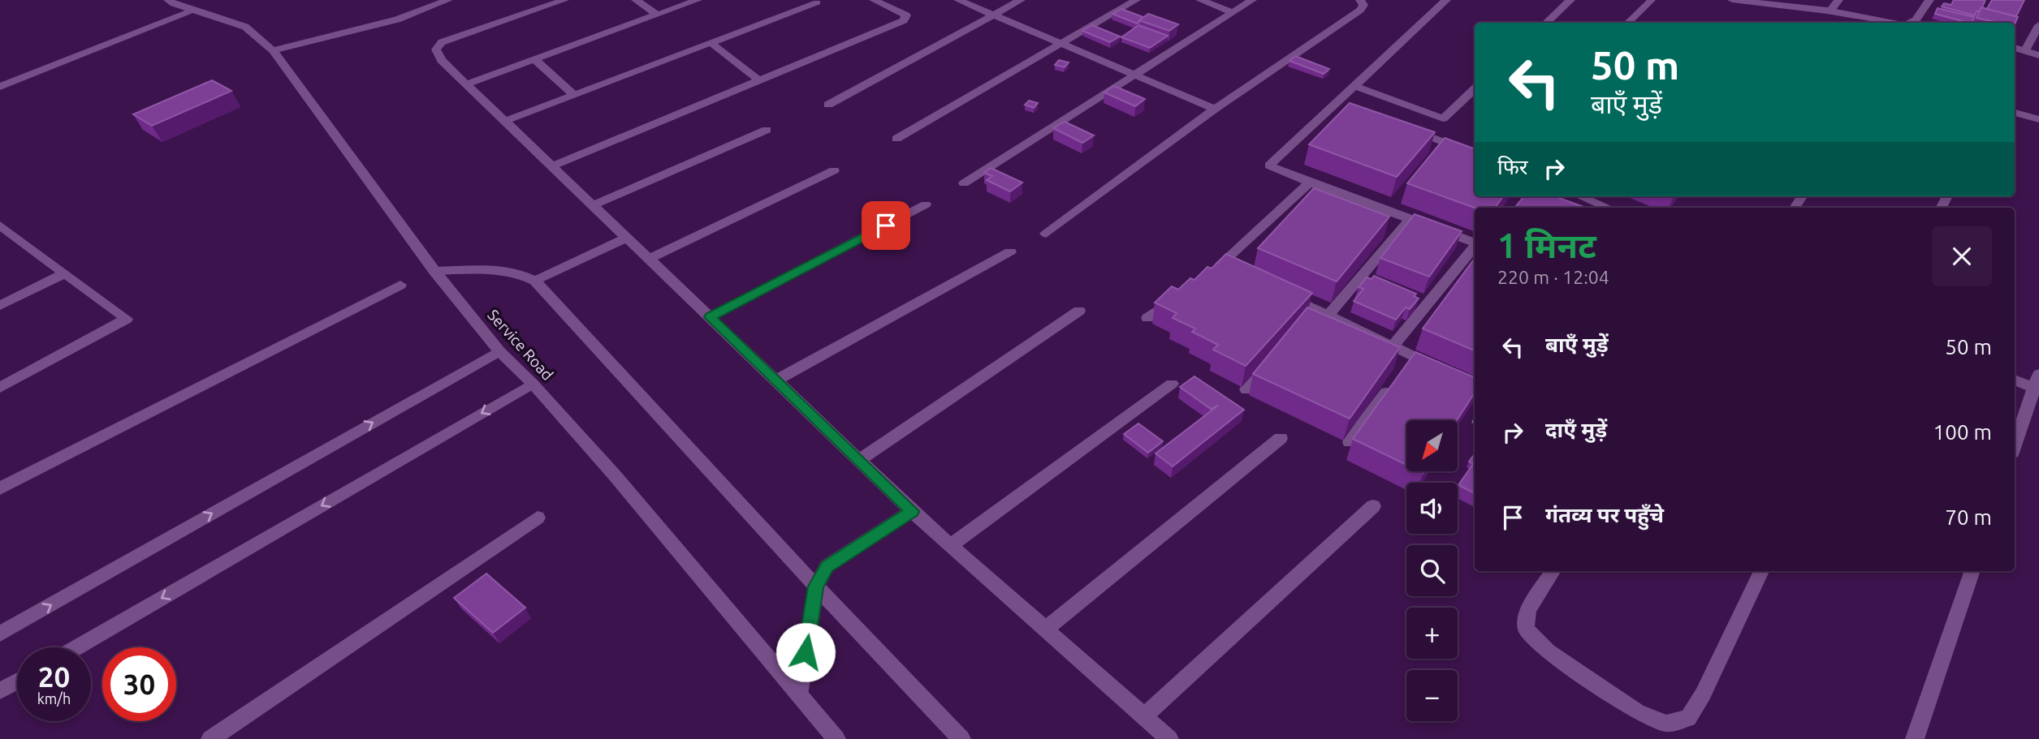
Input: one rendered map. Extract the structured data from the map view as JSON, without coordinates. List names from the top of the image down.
{
  "streets": {
    "street": ["Service Road"]
  },
  "north": "bottom left",
  "page": {
    "turn": ["50 m", "बाएँ मुड़ें"],
    "then": "फिर",
    "heading": ["1 मिनट", "220 m · 12:04"],
    "list": [
      {
        "name": "बाएँ मुड़ें",
        "value": "50 m"
      },
      {
        "name": "दाएँ मुड़ें",
        "value": "100 m"
      },
      {
        "name": "गंतव्य पर पहुँचे",
        "value": "70 m"
      }
    ],
    "map_buttons": ["+", "−"],
    "speed": "20 km/h",
    "limit": "30"
  }
}
